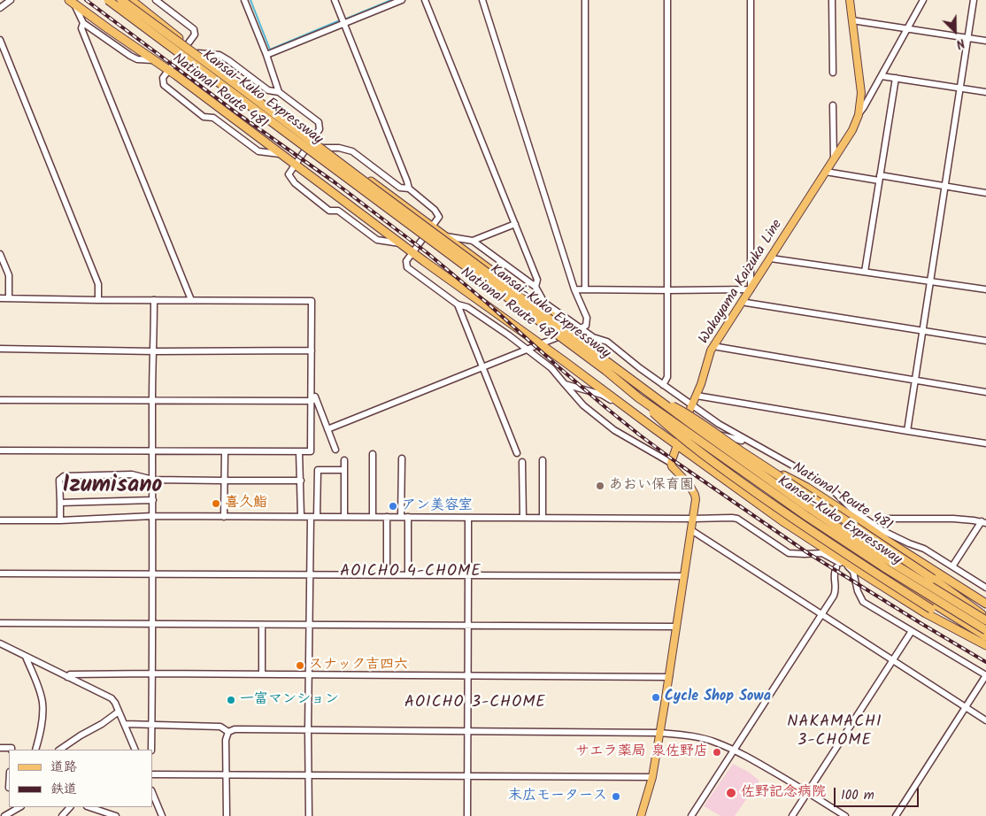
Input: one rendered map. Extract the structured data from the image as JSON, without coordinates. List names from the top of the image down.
{
  "streets": {
    "highway": ["National Route 481", "Kansai-Kuko Expressway"],
    "main road": ["Wakayama Kaizuka Line"]
  },
  "crossings": [
    ["National Route 481", "Wakayama Kaizuka Line"]
  ],
  "districts": [
    "Izumisano",
    "AOICHO 4-CHOME",
    "AOICHO 3-CHOME",
    "NAKAMACHI 3-CHOME"
  ],
  "places": [
    "あおい保育園",
    "喜久鮨",
    "アン美容室",
    "スナック吉四六",
    "Cycle Shop Sowa",
    "一富マンション",
    "サエラ薬局 泉佐野店",
    "佐野記念病院",
    "末広モータース"
  ],
  "legend": ["道路", "鉄道"],
  "scale_bar": "100 m",
  "north": "bottom right"
}
